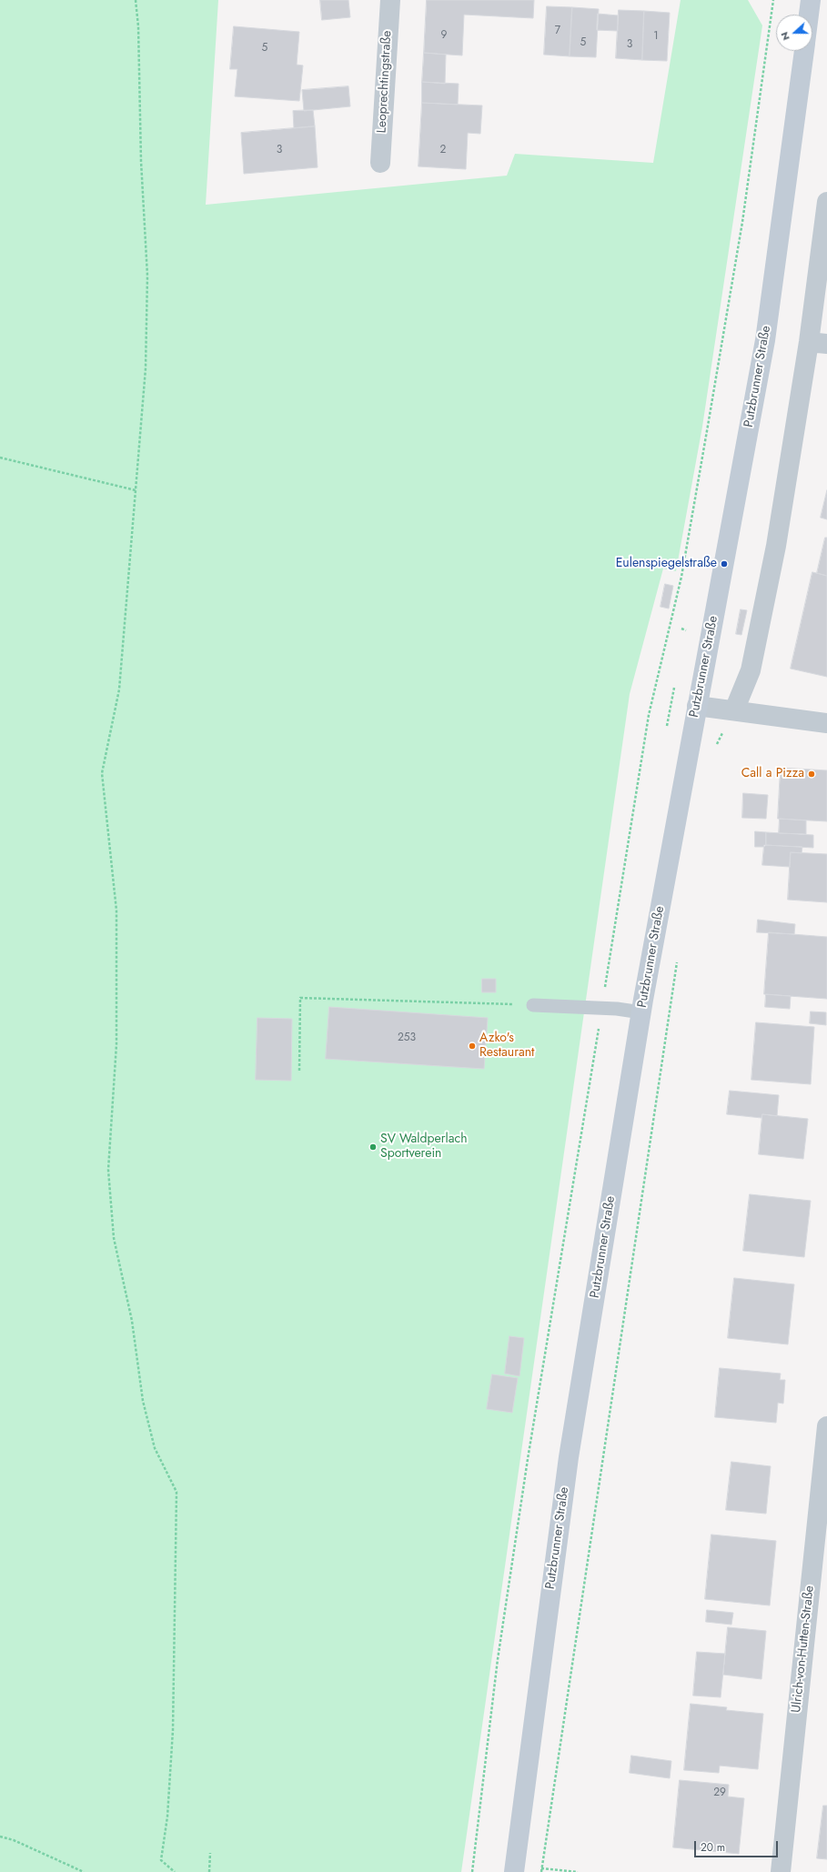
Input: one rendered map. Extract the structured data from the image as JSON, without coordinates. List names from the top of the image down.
{
  "streets": {
    "main road": ["Putzbrunner Straße"],
    "street": ["Leoprechtingstraße", "Ulrich-von-Hutten-Straße"]
  },
  "places": [
    "Eulenspiegelstraße",
    "Call a Pizza",
    "Azko's Restaurant",
    "SV Waldperlach Sportverein"
  ],
  "house_numbers": [
    "7",
    "9",
    "1",
    "5",
    "3",
    "5",
    "3",
    "2",
    "253",
    "29"
  ],
  "scale_bar": "20 m",
  "north": "left"
}
